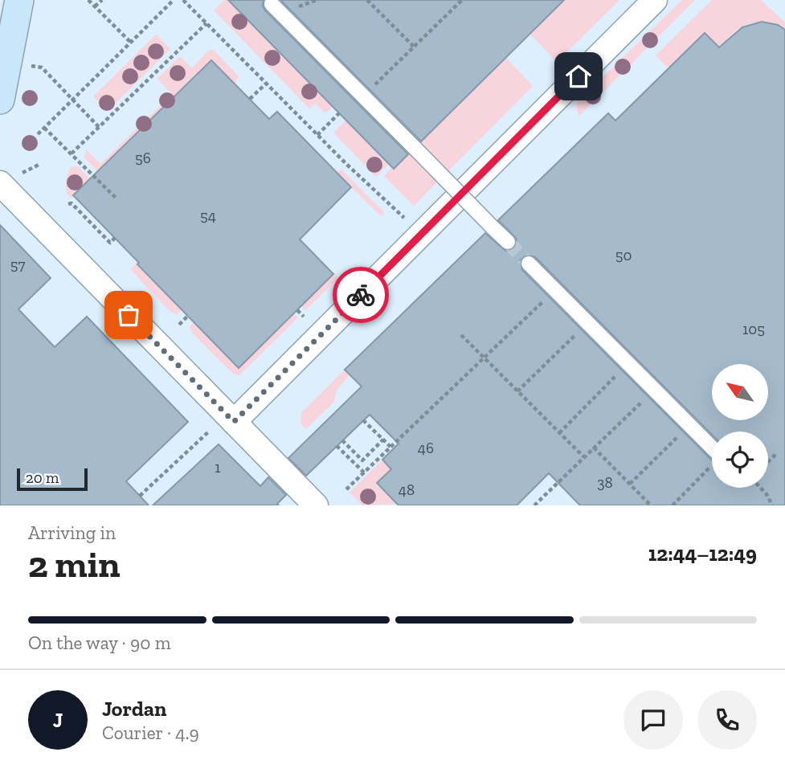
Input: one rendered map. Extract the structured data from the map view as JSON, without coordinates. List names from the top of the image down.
{
  "house_numbers": [
    "56",
    "54",
    "50",
    "57",
    "105",
    "46",
    "1",
    "38",
    "48"
  ],
  "scale_bar": "20 m",
  "north": "top left",
  "page": {
    "scale": "20 m",
    "heading": ["2 min", "Arriving in", "12:44–12:49"],
    "panel": ["Jordan", "Courier · 4.9"],
    "bar": "On the way · 90 m",
    "round": "J"
  }
}
